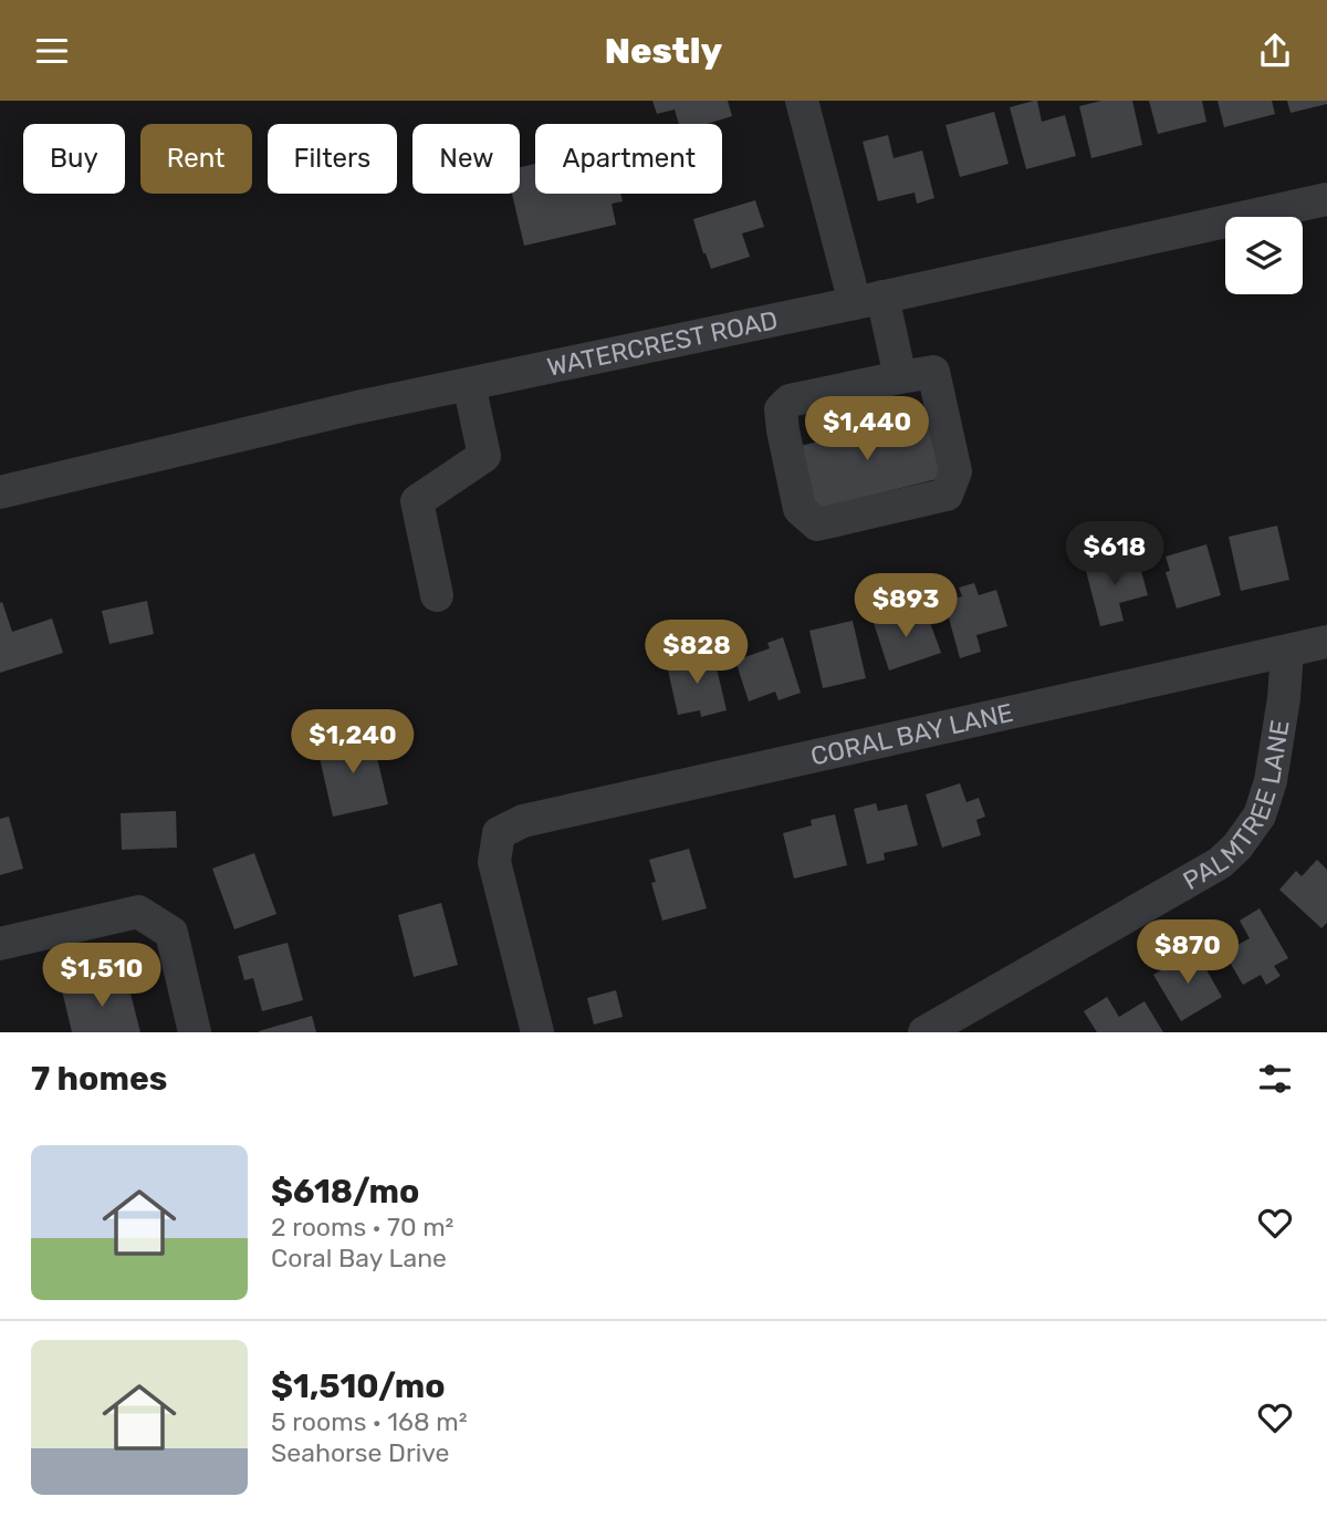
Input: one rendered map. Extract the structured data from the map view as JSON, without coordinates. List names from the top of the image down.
{
  "streets": {
    "street": ["WATERCREST ROAD", "CORAL BAY LANE", "PALMTREE LANE"]
  },
  "crossings": [
    ["CORAL BAY LANE", "PALMTREE LANE"]
  ],
  "page": {
    "header": "Nestly",
    "chip": [
      "Buy",
      "Rent",
      "Filters",
      "New",
      "Apartment"
    ],
    "price": [
      "$1,440",
      "$618",
      "$893",
      "$828",
      "$1,240",
      "$870",
      "$1,510"
    ],
    "heading": "7 homes",
    "list": [
      {
        "name": "$618/mo",
        "note": "2 rooms · 70 m² · Coral Bay Lane"
      },
      {
        "name": "$1,510/mo",
        "note": "5 rooms · 168 m² · Seahorse Drive"
      }
    ]
  }
}
